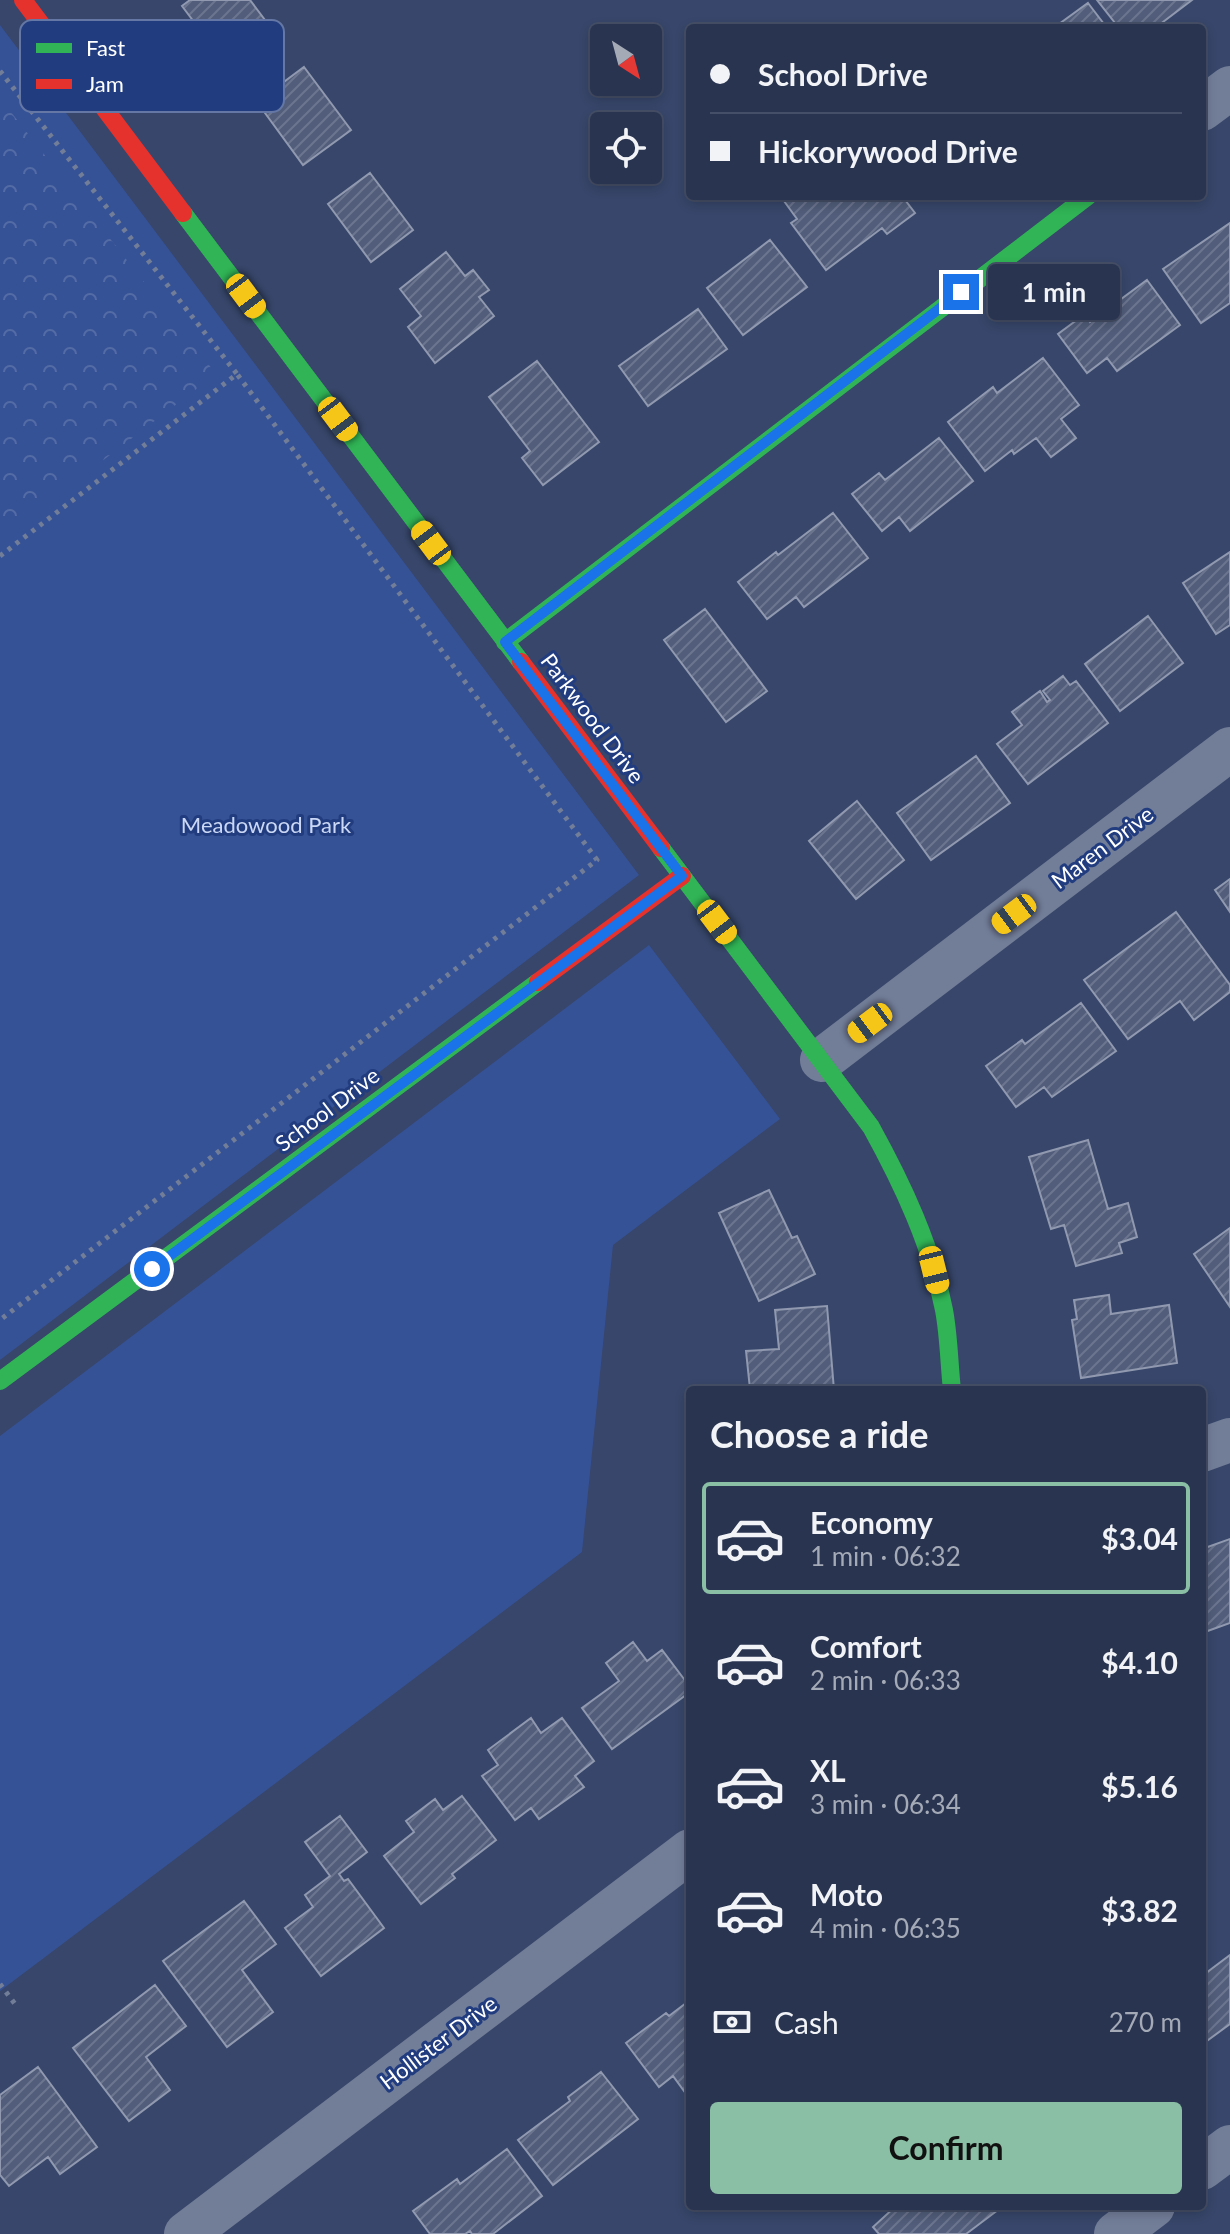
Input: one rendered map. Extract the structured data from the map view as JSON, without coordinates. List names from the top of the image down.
{
  "streets": {
    "street": [
      "Parkwood Drive",
      "Maren Drive",
      "School Drive",
      "Hollister Drive"
    ]
  },
  "crossings": [
    ["Parkwood Drive", "Maren Drive"],
    ["Parkwood Drive", "School Drive"]
  ],
  "parks": ["Meadowood Park"],
  "legend": ["Fast", "Jam"],
  "north": "bottom right",
  "page": {
    "banner": ["School Drive", "Hickorywood Drive"],
    "bubble": "1 min",
    "heading": "Choose a ride",
    "list": [
      {
        "name": "Economy",
        "note": "1 min · 06:32",
        "value": "$3.04"
      },
      {
        "name": "Comfort",
        "note": "2 min · 06:33",
        "value": "$4.10"
      },
      {
        "name": "XL",
        "note": "3 min · 06:34",
        "value": "$5.16"
      },
      {
        "name": "Moto",
        "note": "4 min · 06:35",
        "value": "$3.82"
      }
    ],
    "pay": ["Cash", "270 m"],
    "buttons": "Confirm"
  }
}
